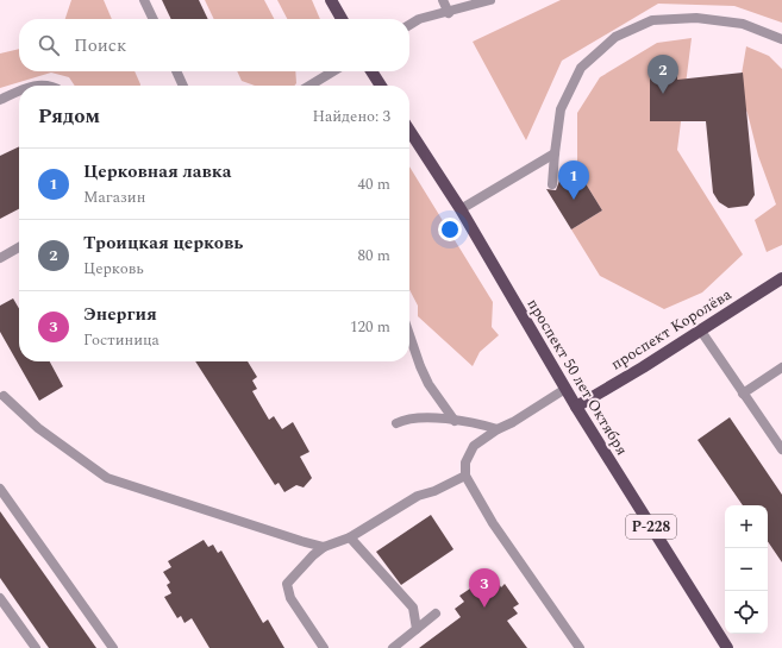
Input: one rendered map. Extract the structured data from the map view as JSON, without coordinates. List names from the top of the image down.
{
  "streets": {
    "main road": ["проспект Королёва", "проспект 50 лет Октября", "Р-228"]
  },
  "crossings": [
    ["проспект Королёва", "проспект 50 лет Октября"]
  ],
  "page": {
    "search": "Поиск",
    "pins": ["2", "1", "3"],
    "heading": ["Рядом", "Найдено: 3"],
    "list": [
      {
        "mark": "1",
        "name": "Церковная лавка",
        "note": "Магазин",
        "value": "40 m"
      },
      {
        "mark": "2",
        "name": "Троицкая церковь",
        "note": "Церковь",
        "value": "80 m"
      },
      {
        "mark": "3",
        "name": "Энергия",
        "note": "Гостиница",
        "value": "120 m"
      }
    ],
    "map_buttons": ["+", "−"]
  }
}
